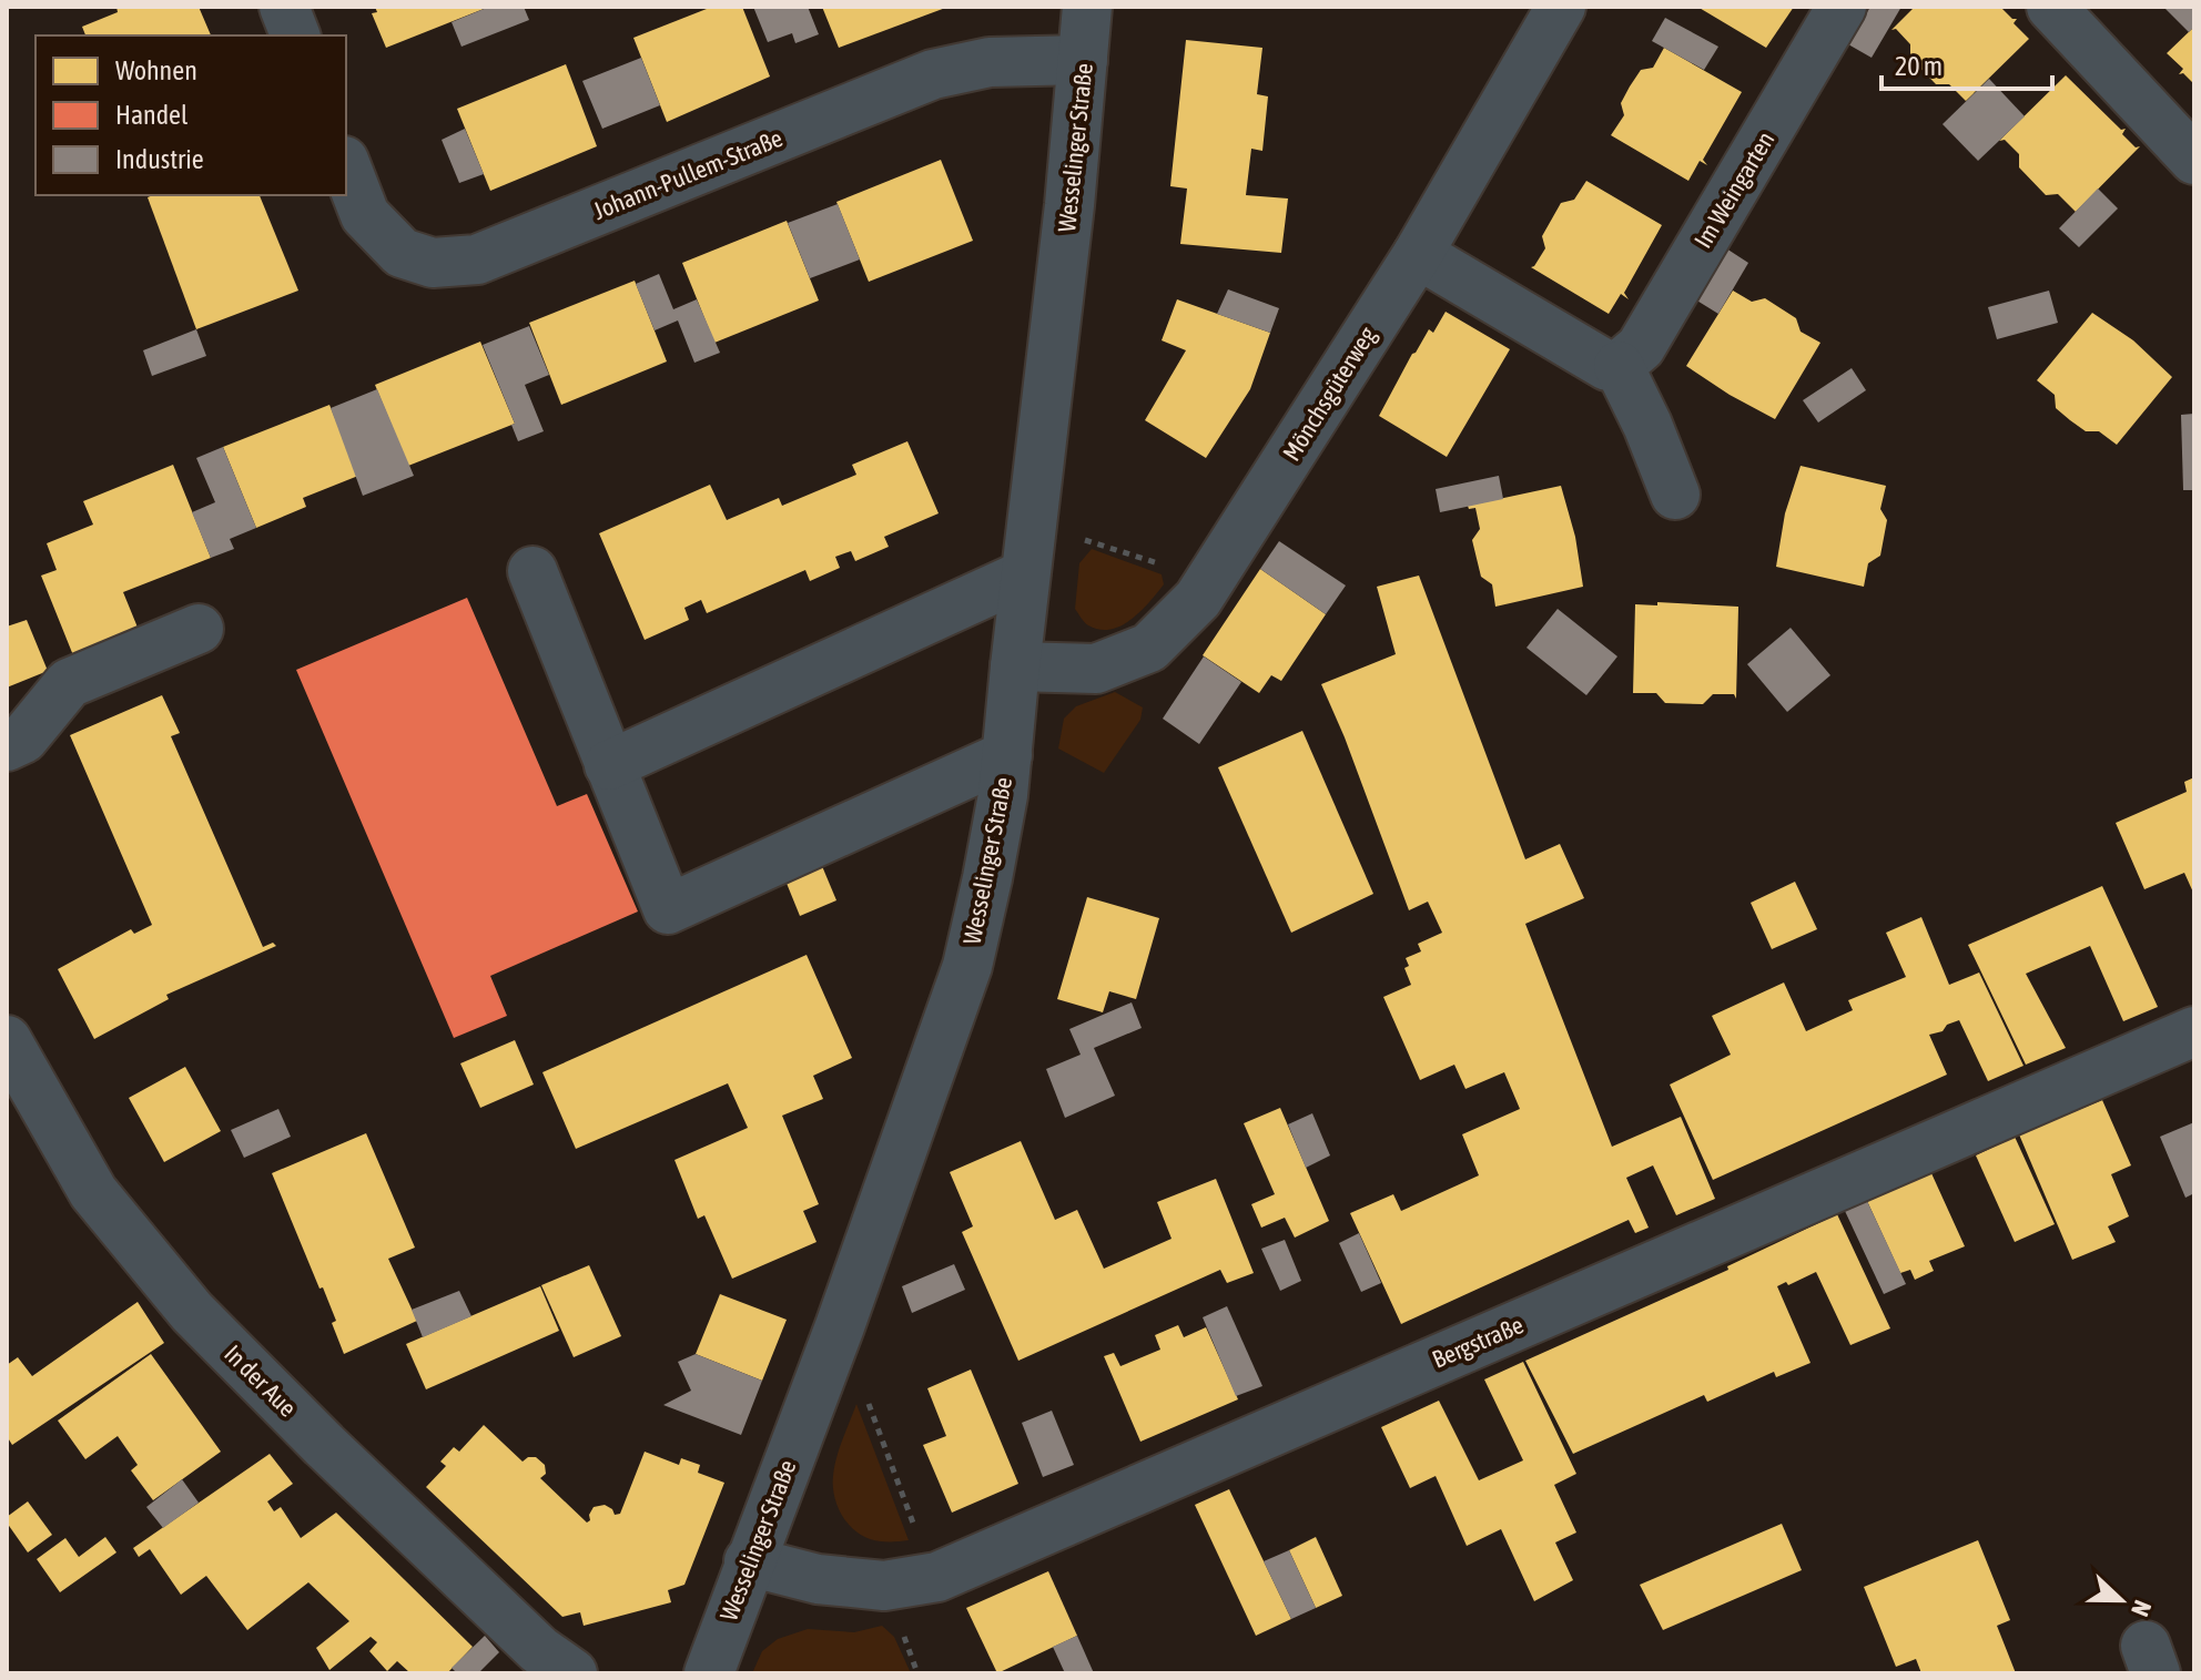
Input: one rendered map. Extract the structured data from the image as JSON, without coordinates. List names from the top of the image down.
{
  "streets": {
    "street": [
      "Wesselinger Straße",
      "Johann-Pullem-Straße",
      "Im Weingarten",
      "Mönchsgüterweg",
      "Bergstraße",
      "In der Aue"
    ]
  },
  "crossings": [
    ["Wesselinger Straße", "Johann-Pullem-Straße"],
    ["Wesselinger Straße", "Mönchsgüterweg"],
    ["Wesselinger Straße", "Bergstraße"]
  ],
  "legend": ["Wohnen", "Handel", "Industrie"],
  "scale_bar": "20 m",
  "north": "right"
}
